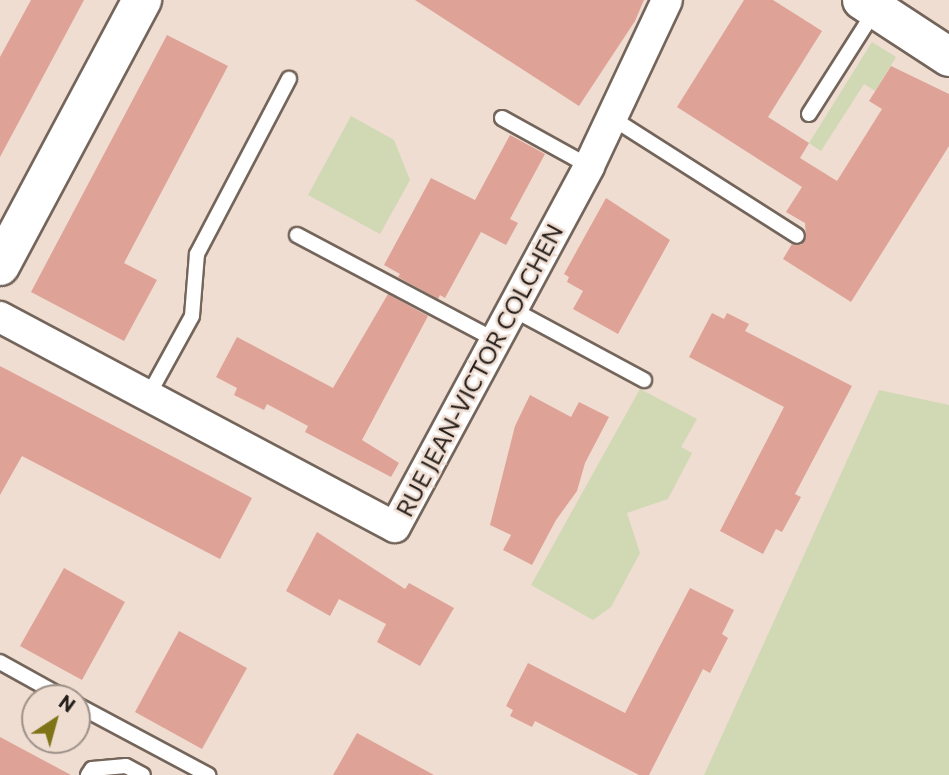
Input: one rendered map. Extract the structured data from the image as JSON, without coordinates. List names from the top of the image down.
{
  "streets": {
    "street": ["RUE JEAN-VICTOR COLCHEN"]
  },
  "north": "top right"
}
